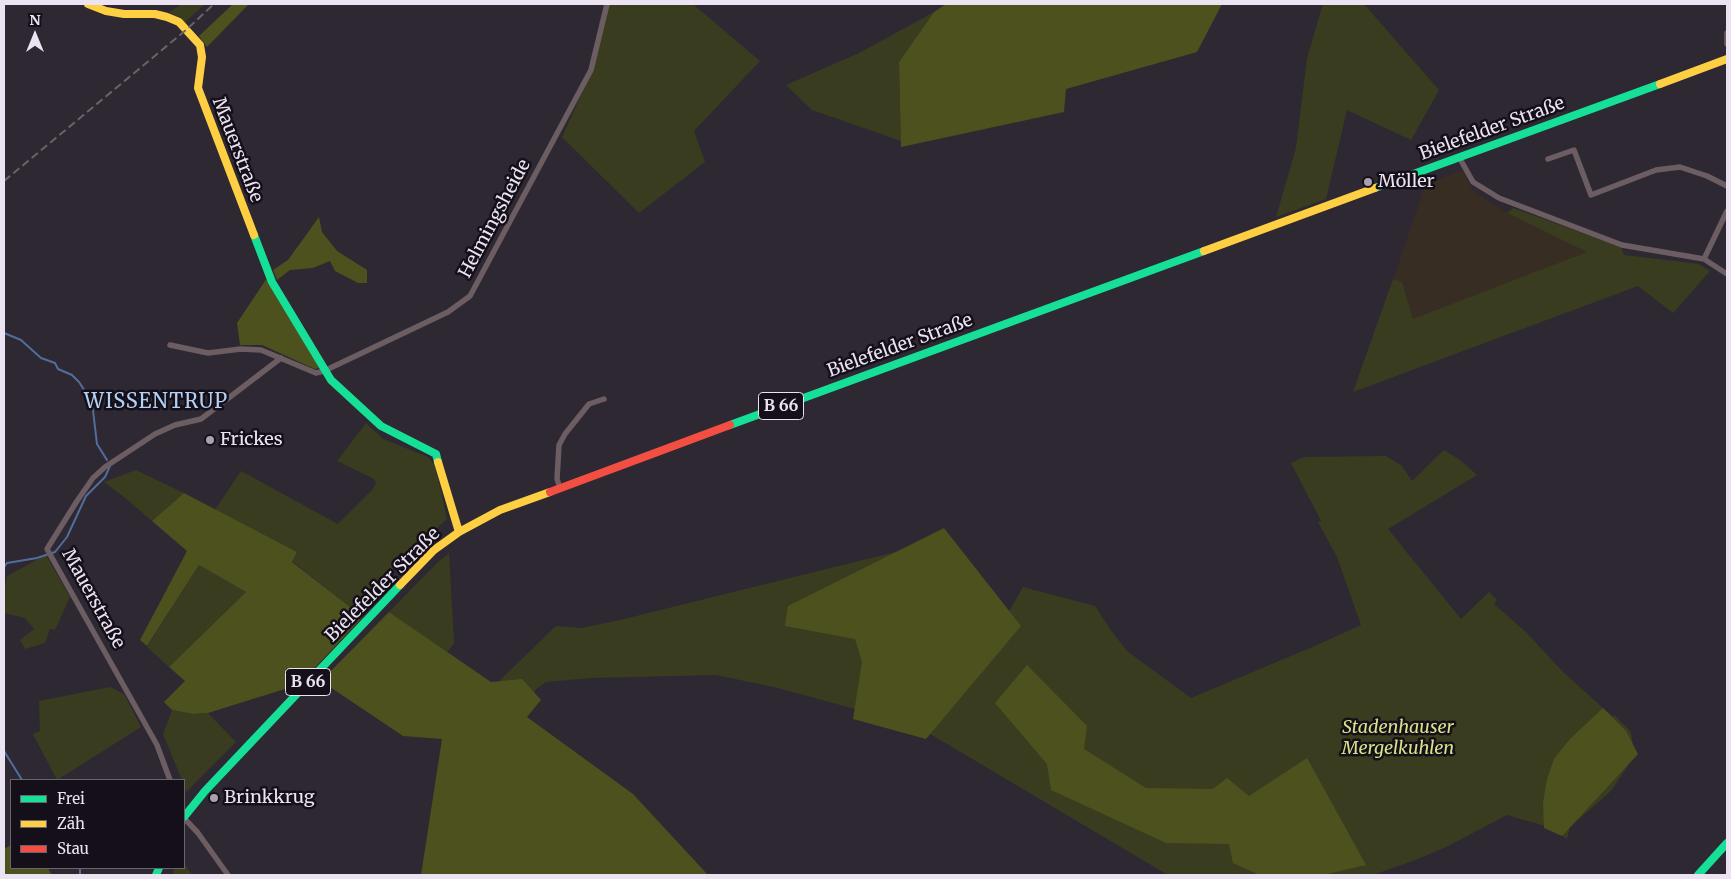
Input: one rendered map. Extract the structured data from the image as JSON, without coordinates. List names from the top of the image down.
{
  "streets": {
    "main road": ["Bielefelder Straße", "Mauerstraße", "B 66"],
    "street": ["Helmingsheide"]
  },
  "crossings": [
    ["Bielefelder Straße", "Mauerstraße"],
    ["Mauerstraße", "Helmingsheide"]
  ],
  "districts": ["WISSENTRUP"],
  "parks": ["Stadenhauser Mergelkuhlen"],
  "places": ["Möller", "Frickes", "Brinkkrug"],
  "legend": ["Frei", "Zäh", "Stau"],
  "north": "top"
}
